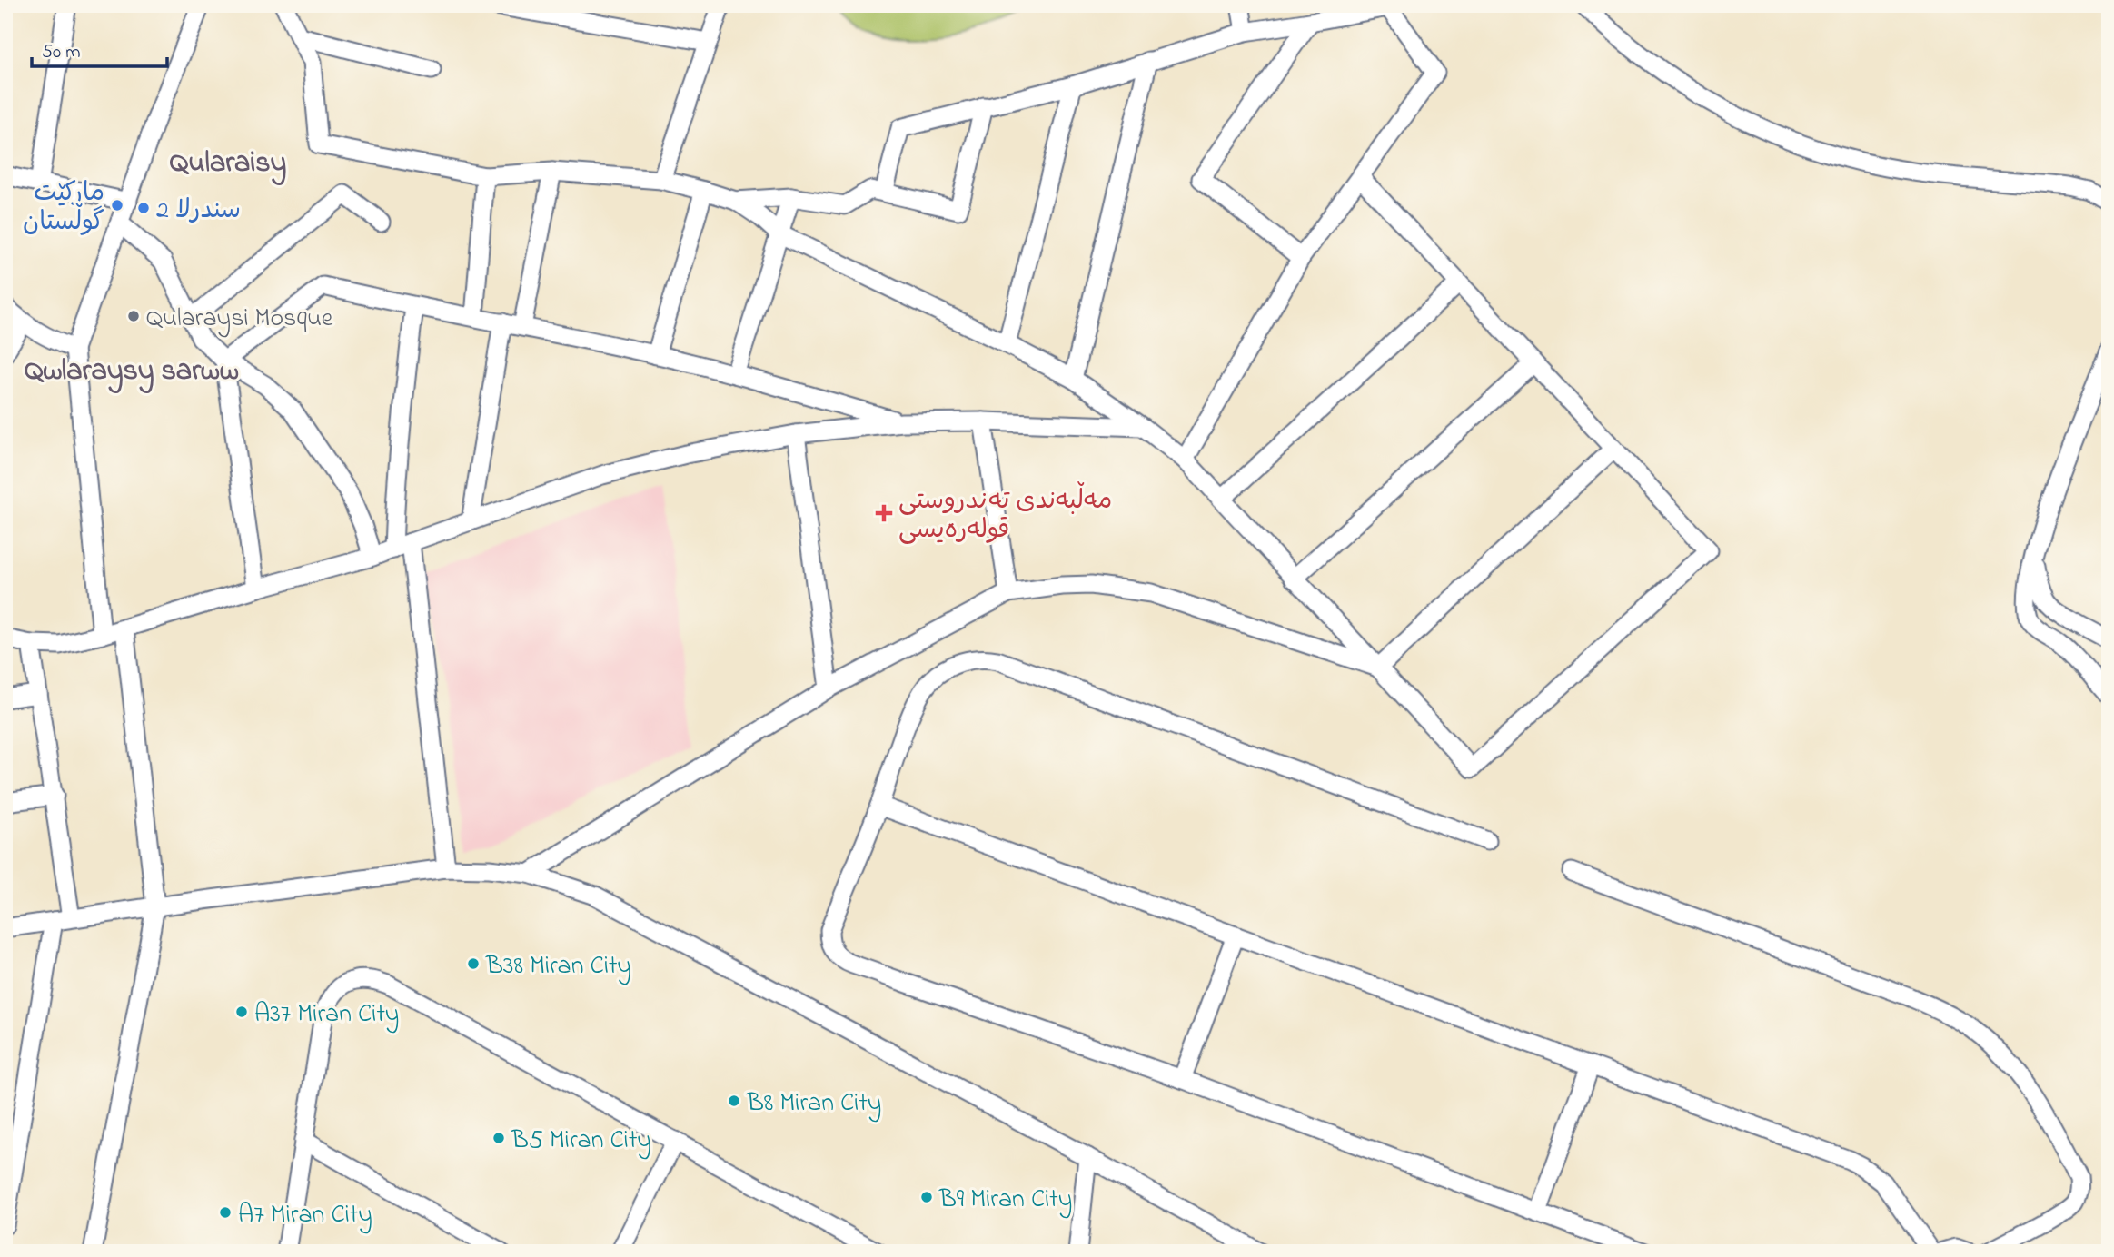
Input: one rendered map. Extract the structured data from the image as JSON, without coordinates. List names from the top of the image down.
{
  "districts": ["Qularaisy", "Qwlaraysy sarww"],
  "places": {
    "other": [
      "مارکێت گوڵستان",
      "سندرلا 2",
      "Qularaysi Mosque",
      "B38 Miran City",
      "A37 Miran City",
      "B8 Miran City",
      "B5 Miran City",
      "B9 Miran City",
      "A7 Miran City"
    ],
    "health": ["مەڵبەندی تەندروستی قولەرەیسی"]
  },
  "scale_bar": "50 m"
}
